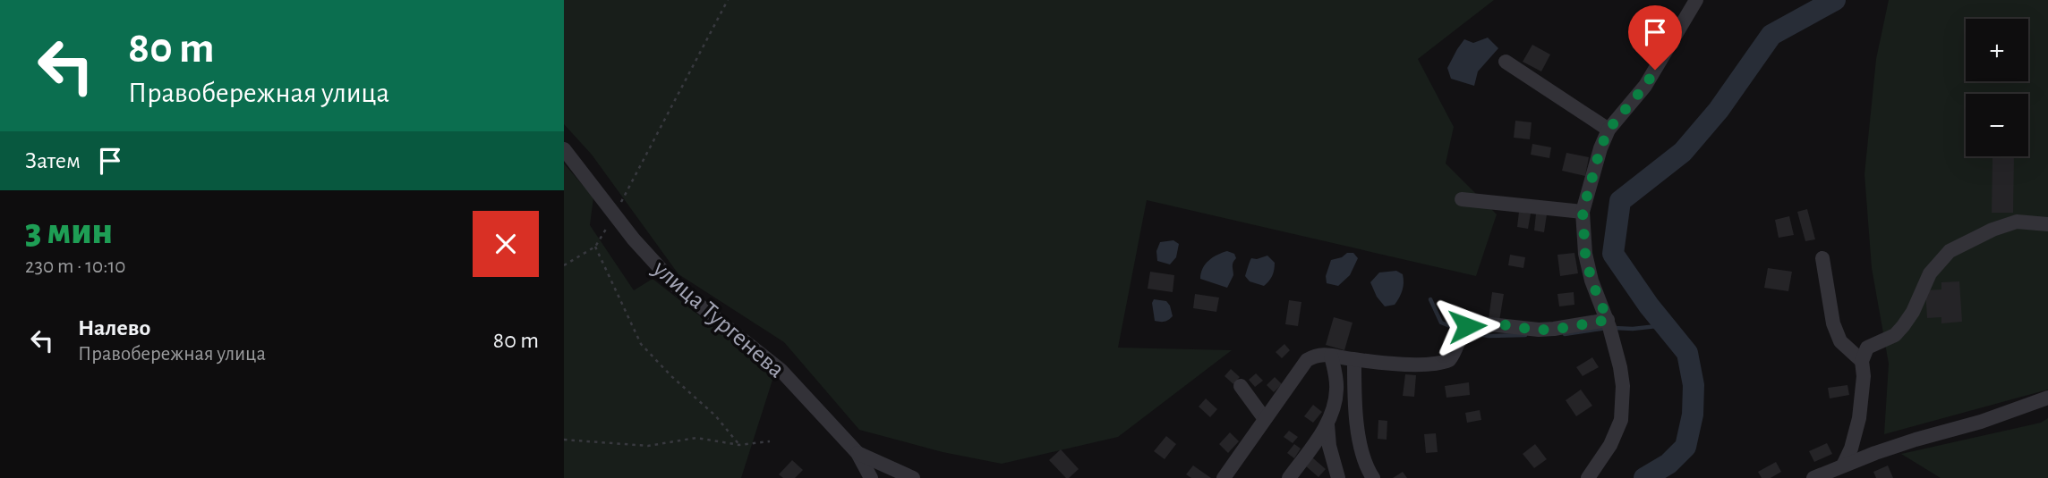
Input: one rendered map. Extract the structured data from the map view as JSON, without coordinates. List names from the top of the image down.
{
  "streets": {
    "street": ["улица Тургенева"]
  },
  "page": {
    "turn": ["80 m", "Правобережная улица"],
    "map_buttons": ["+", "−"],
    "then": "Затем",
    "heading": ["3 мин", "230 m · 10:10"],
    "list": [
      {
        "name": "Налево",
        "note": "Правобережная улица",
        "value": "80 m"
      }
    ]
  }
}
